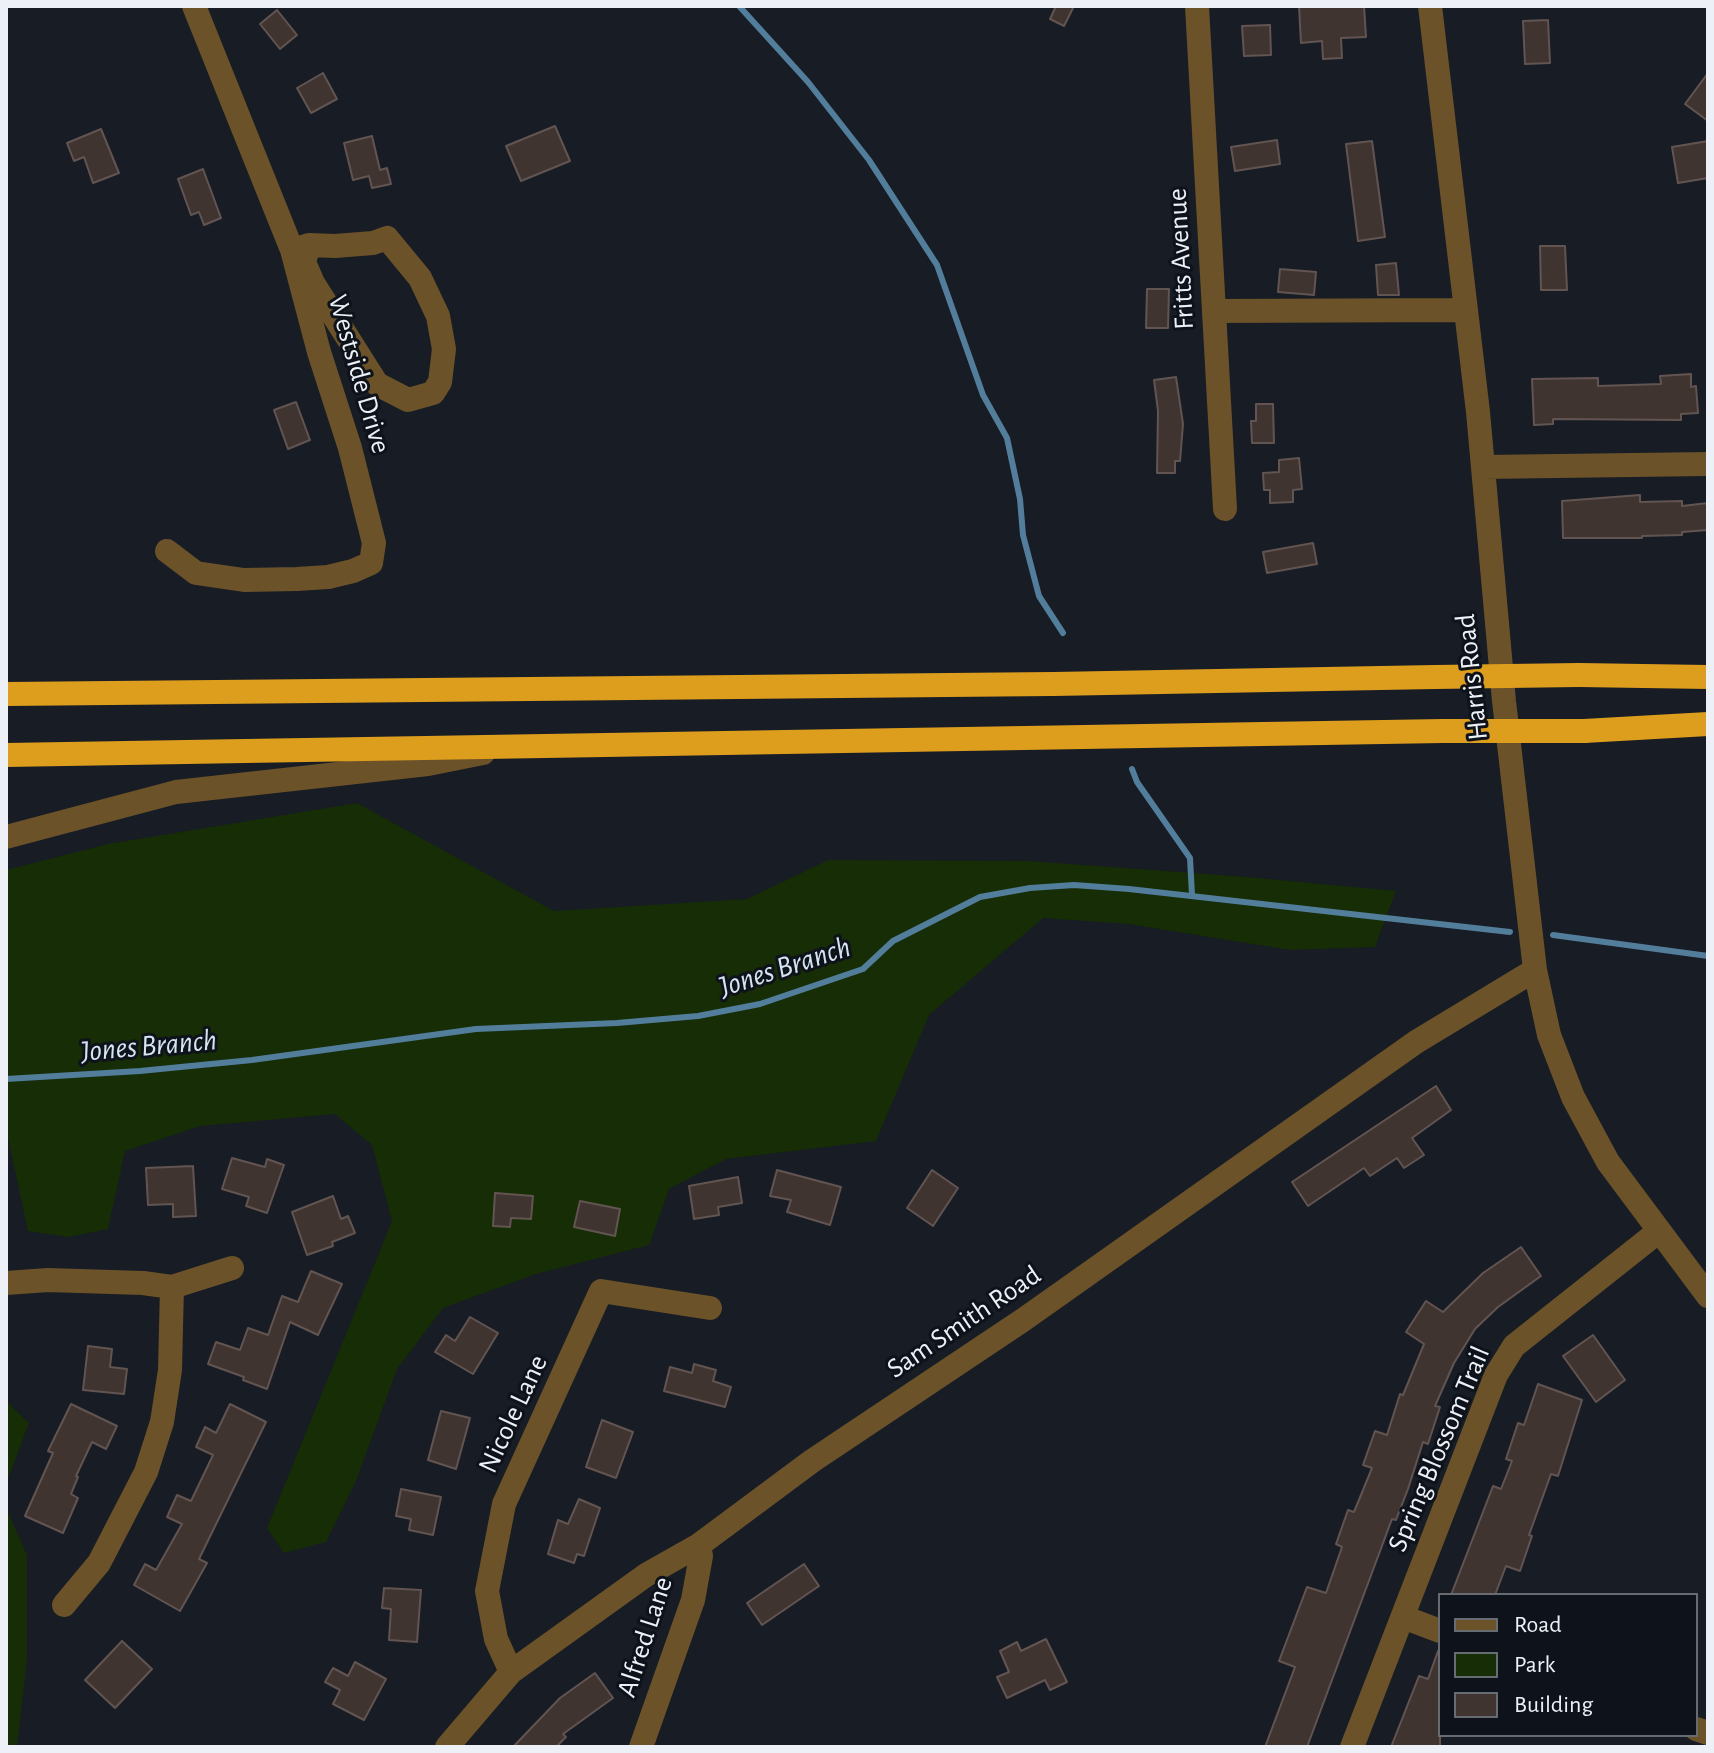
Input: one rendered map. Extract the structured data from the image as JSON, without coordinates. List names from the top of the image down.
{
  "streets": {
    "street": [
      "Fritts Avenue",
      "Westside Drive",
      "Harris Road",
      "Sam Smith Road",
      "Nicole Lane",
      "Spring Blossom Trail",
      "Alfred Lane"
    ]
  },
  "crossings": [
    ["Harris Road", "Sam Smith Road"],
    ["Harris Road", "Spring Blossom Trail"],
    ["Sam Smith Road", "Nicole Lane"],
    ["Sam Smith Road", "Alfred Lane"]
  ],
  "water": ["Jones Branch"],
  "legend": ["Road", "Park", "Building"]
}
